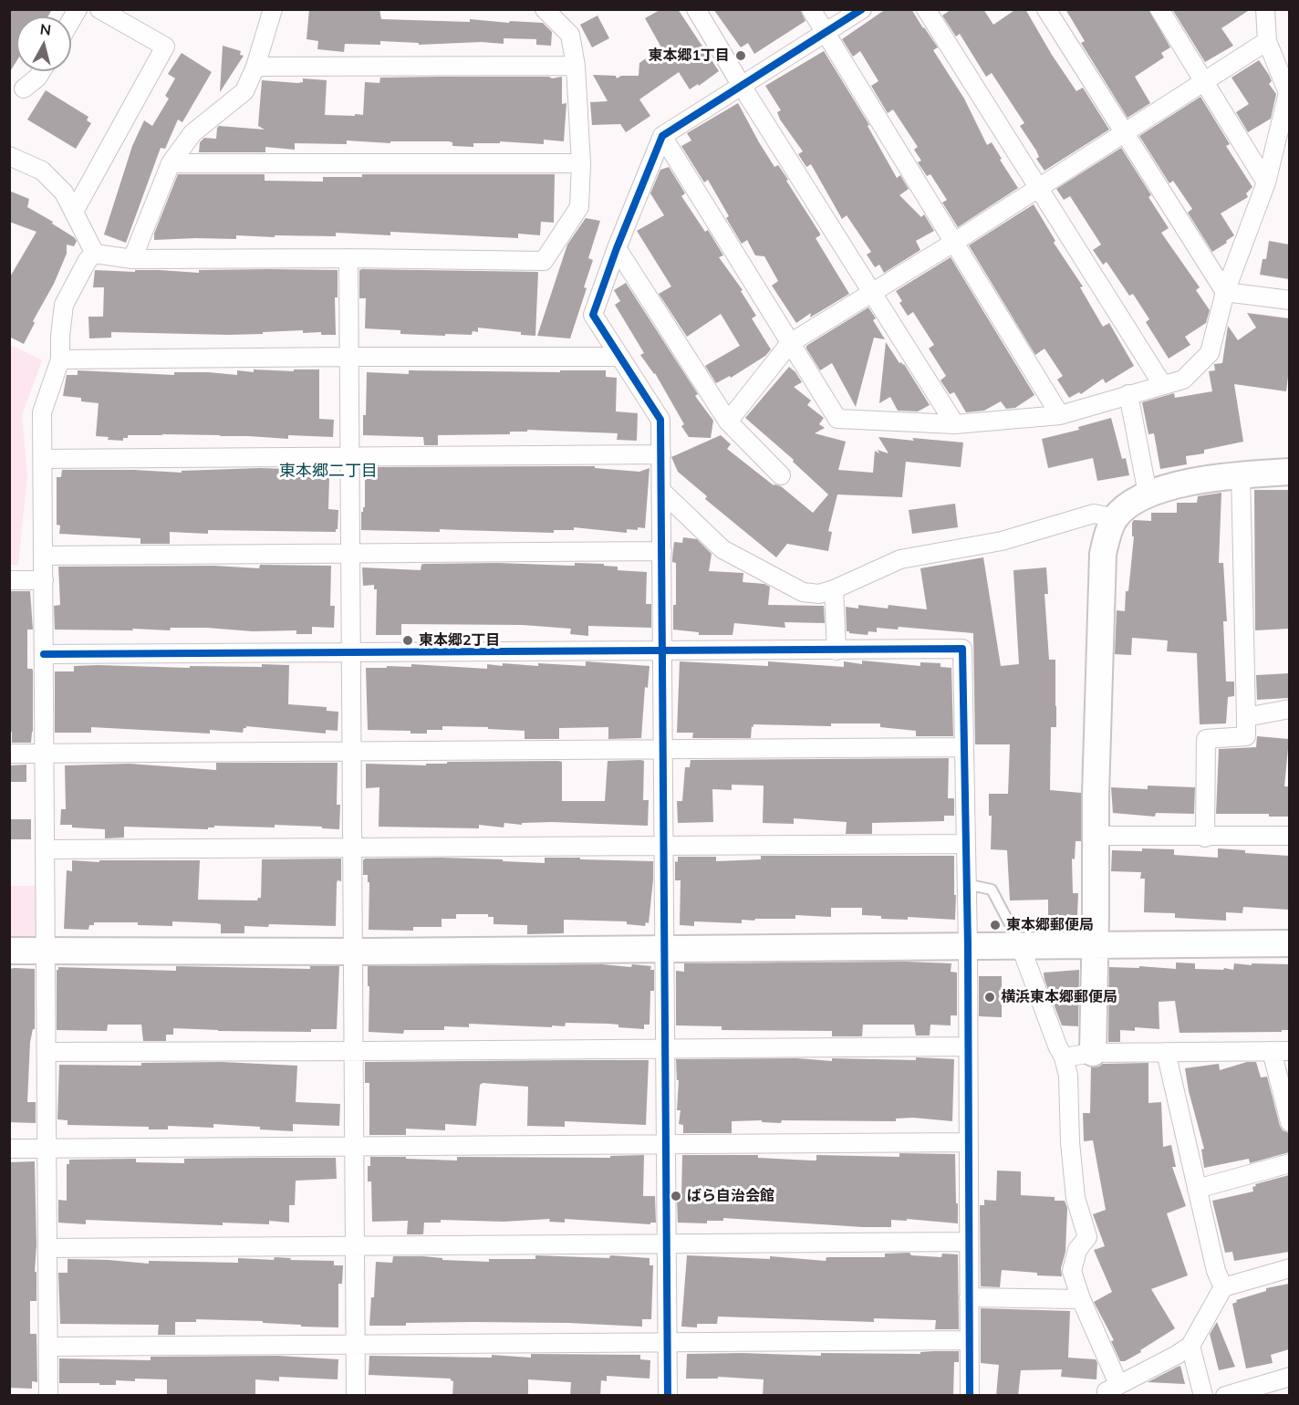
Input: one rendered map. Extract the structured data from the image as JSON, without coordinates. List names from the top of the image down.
{
  "districts": ["東本郷二丁目"],
  "places": [
    "東本郷1丁目",
    "東本郷2丁目",
    "東本郷郵便局",
    "横浜東本郷郵便局",
    "ばら自治会館"
  ],
  "north": "top"
}
